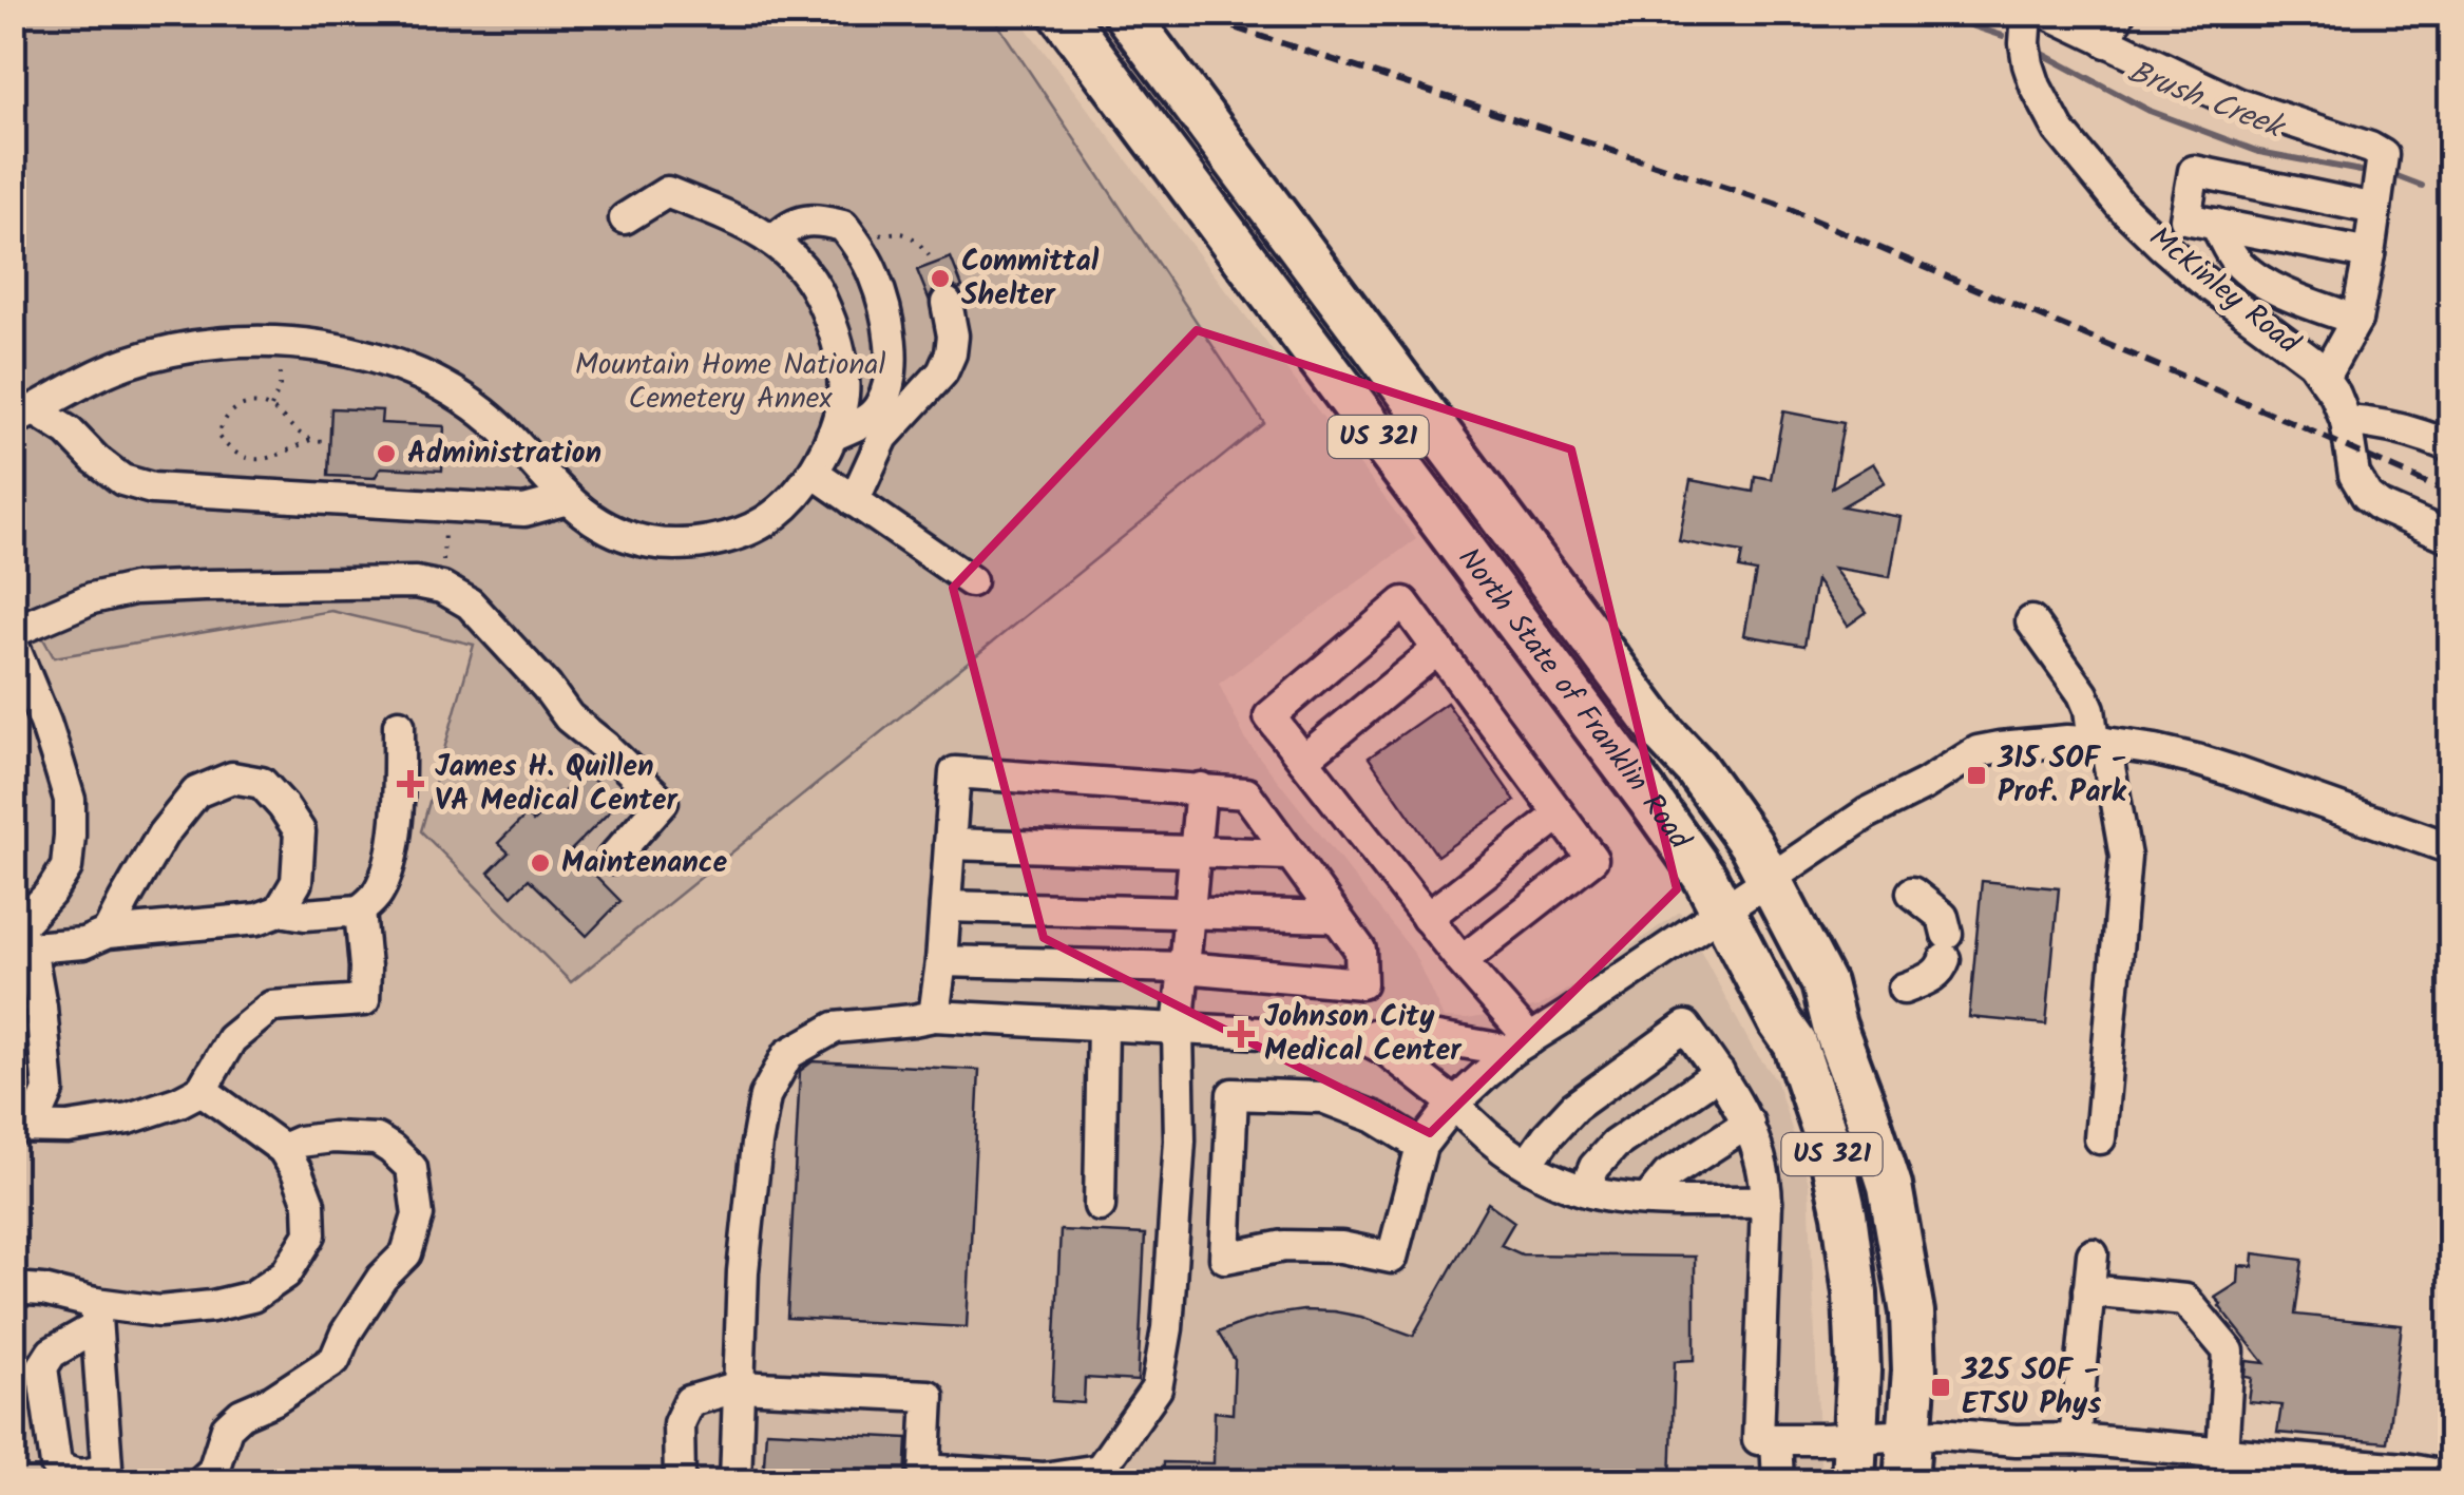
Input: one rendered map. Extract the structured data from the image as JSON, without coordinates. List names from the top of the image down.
{
  "streets": {
    "highway": ["US 321", "North State of Franklin Road"],
    "street": ["McKinley Road"]
  },
  "water": ["Brush Creek"],
  "parks": ["Mountain Home National Cemetery Annex"],
  "places": {
    "other": ["Committal Shelter", "Administration", "Maintenance"],
    "transit": ["315 SOF - Prof. Park", "325 SOF - ETSU Phys"],
    "health": ["James H. Quillen VA Medical Center", "Johnson City Medical Center"]
  }
}
